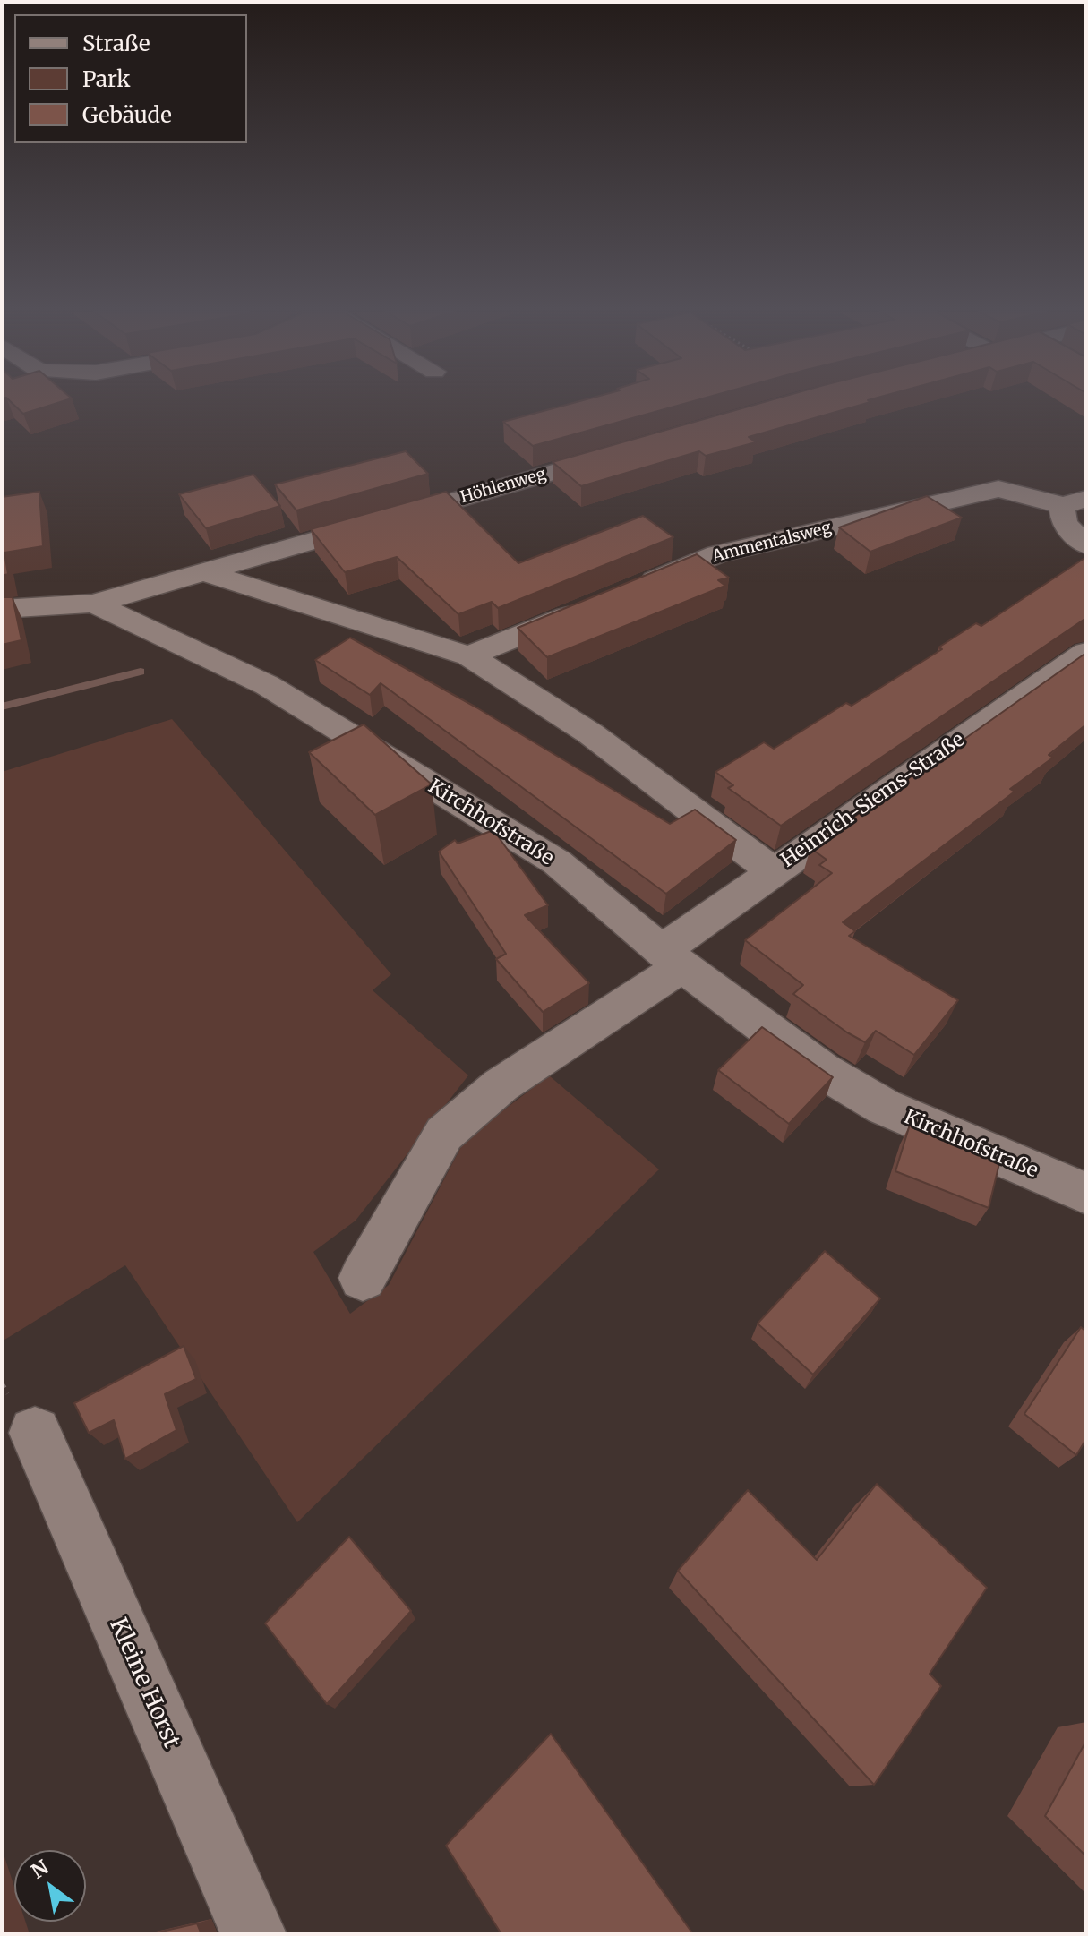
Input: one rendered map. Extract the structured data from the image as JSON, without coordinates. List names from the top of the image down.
{
  "streets": {
    "street": [
      "Höhlenweg",
      "Ammentalsweg",
      "Heinrich-Siems-Straße",
      "Kirchhofstraße",
      "Kleine Horst"
    ]
  },
  "crossings": [
    ["Höhlenweg", "Kirchhofstraße"],
    ["Heinrich-Siems-Straße", "Kirchhofstraße"]
  ],
  "legend": ["Straße", "Park", "Gebäude"],
  "north": "top left"
}
